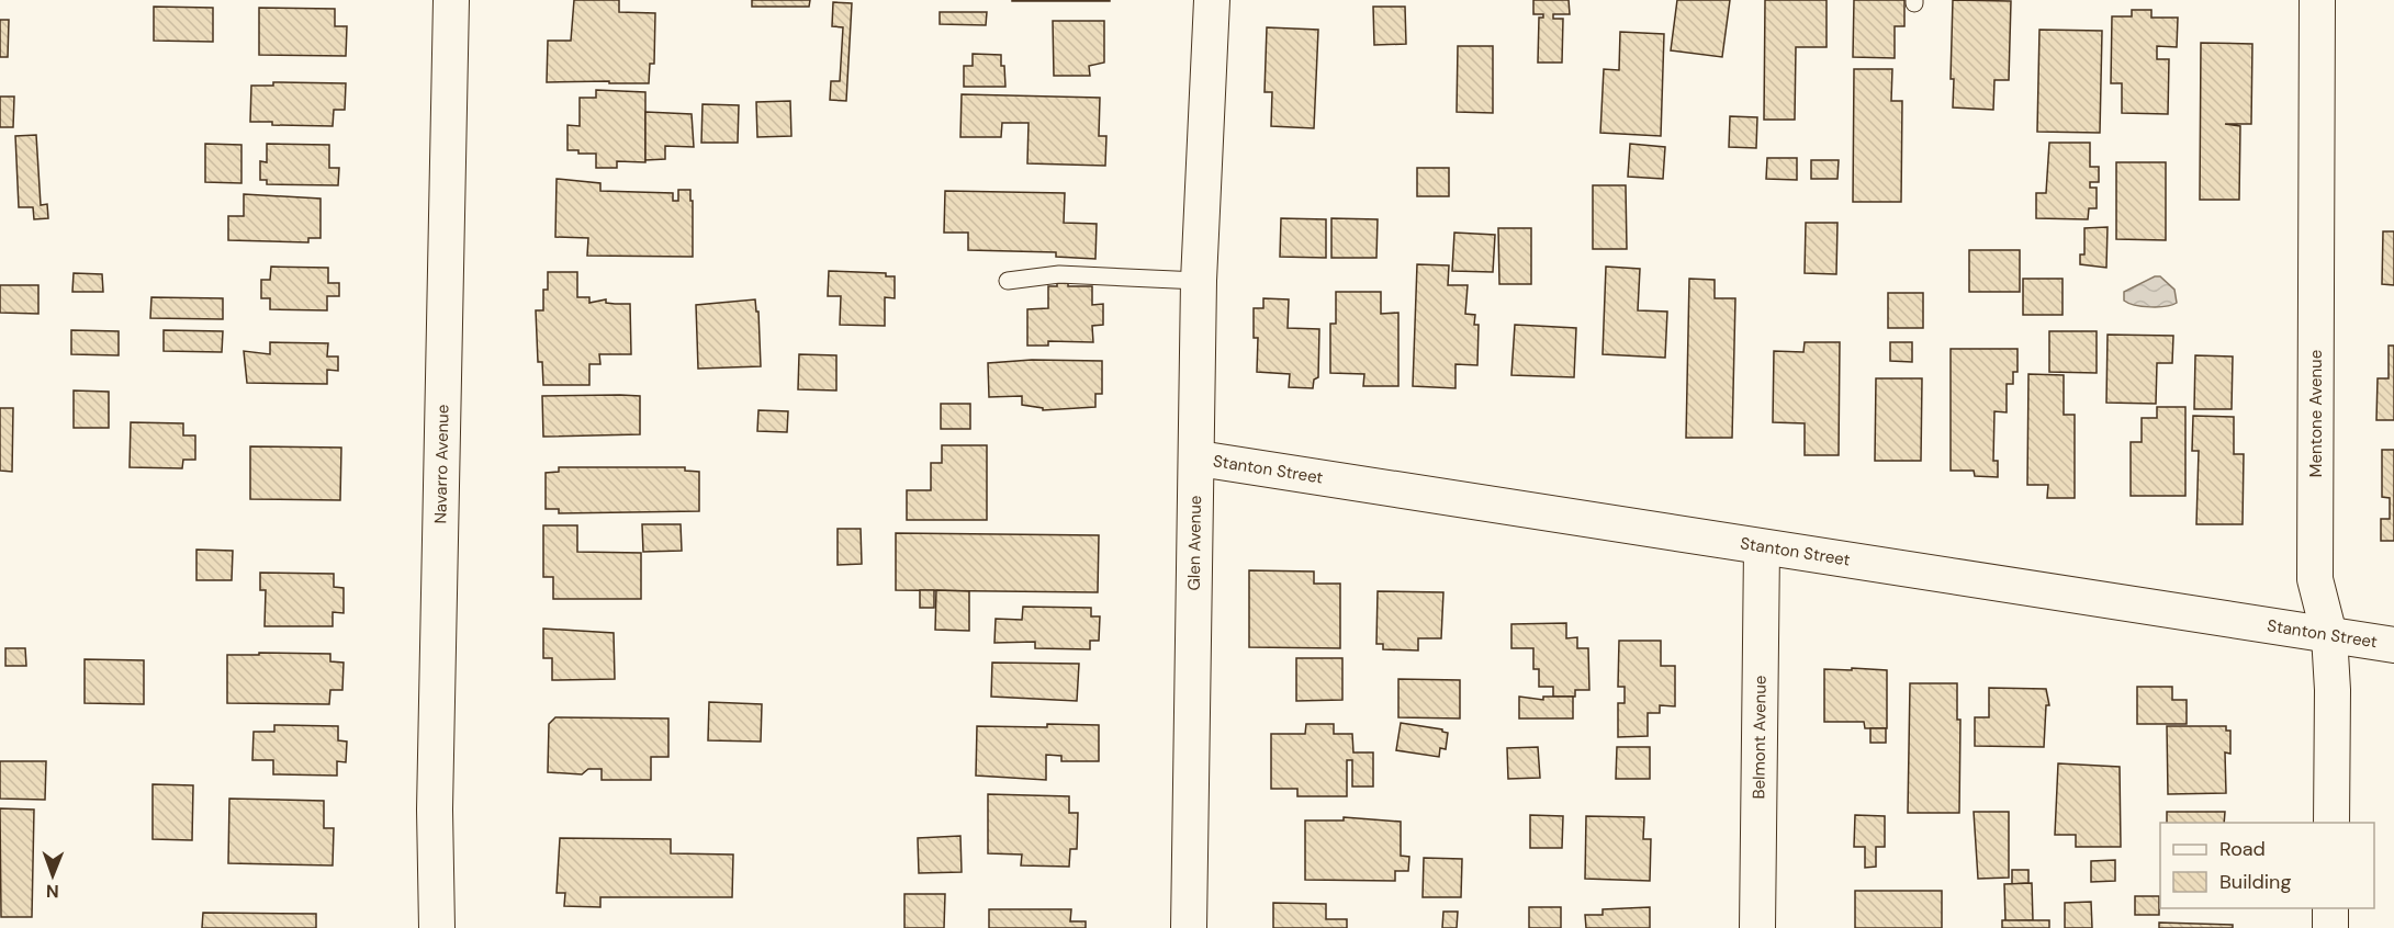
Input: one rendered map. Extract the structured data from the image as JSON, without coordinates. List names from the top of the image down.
{
  "streets": {
    "street": [
      "Mentone Avenue",
      "Navarro Avenue",
      "Stanton Street",
      "Glen Avenue",
      "Belmont Avenue"
    ]
  },
  "crossings": [
    ["Mentone Avenue", "Stanton Street"],
    ["Stanton Street", "Glen Avenue"],
    ["Stanton Street", "Belmont Avenue"]
  ],
  "legend": ["Road", "Building"],
  "north": "bottom"
}
